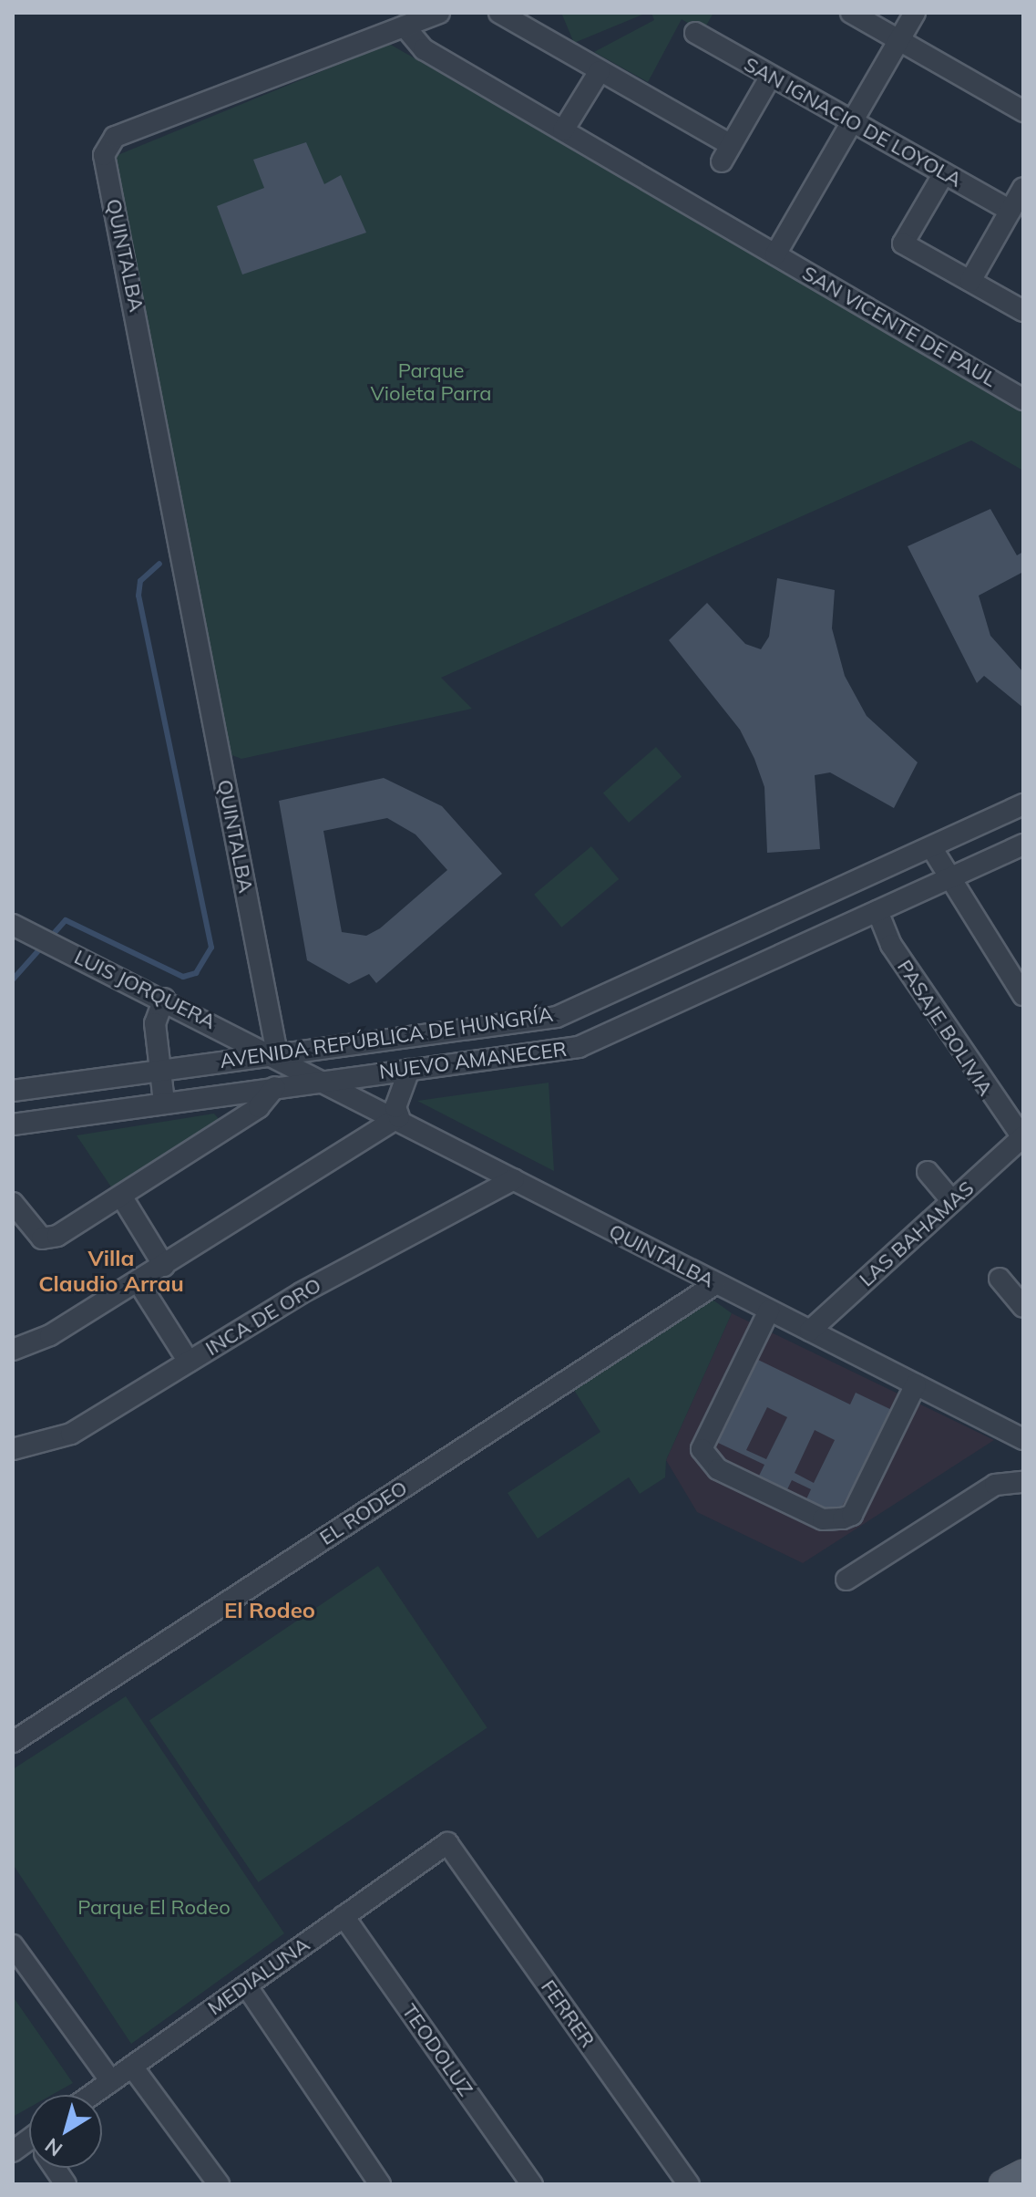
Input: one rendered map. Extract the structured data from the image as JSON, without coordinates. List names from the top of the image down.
{
  "streets": {
    "street": [
      "SAN IGNACIO DE LOYOLA",
      "QUINTALBA",
      "SAN VICENTE DE PAUL",
      "LUIS JORQUERA",
      "PASAJE BOLIVIA",
      "AVENIDA REPÚBLICA DE HUNGRÍA",
      "NUEVO AMANECER",
      "LAS BAHAMAS",
      "INCA DE ORO",
      "EL RODEO",
      "MEDIALUNA",
      "FERRER",
      "TEODOLUZ"
    ]
  },
  "crossings": [
    ["QUINTALBA", "SAN VICENTE DE PAUL"],
    ["QUINTALBA", "LUIS JORQUERA"],
    ["QUINTALBA", "AVENIDA REPÚBLICA DE HUNGRÍA"],
    ["QUINTALBA", "NUEVO AMANECER"],
    ["QUINTALBA", "LAS BAHAMAS"],
    ["QUINTALBA", "INCA DE ORO"],
    ["QUINTALBA", "EL RODEO"],
    ["LUIS JORQUERA", "AVENIDA REPÚBLICA DE HUNGRÍA"],
    ["PASAJE BOLIVIA", "NUEVO AMANECER"],
    ["PASAJE BOLIVIA", "LAS BAHAMAS"],
    ["MEDIALUNA", "FERRER"],
    ["MEDIALUNA", "TEODOLUZ"]
  ],
  "districts": ["Villa Claudio Arrau", "El Rodeo"],
  "parks": ["Parque Violeta Parra", "Parque El Rodeo"],
  "north": "bottom left"
}
